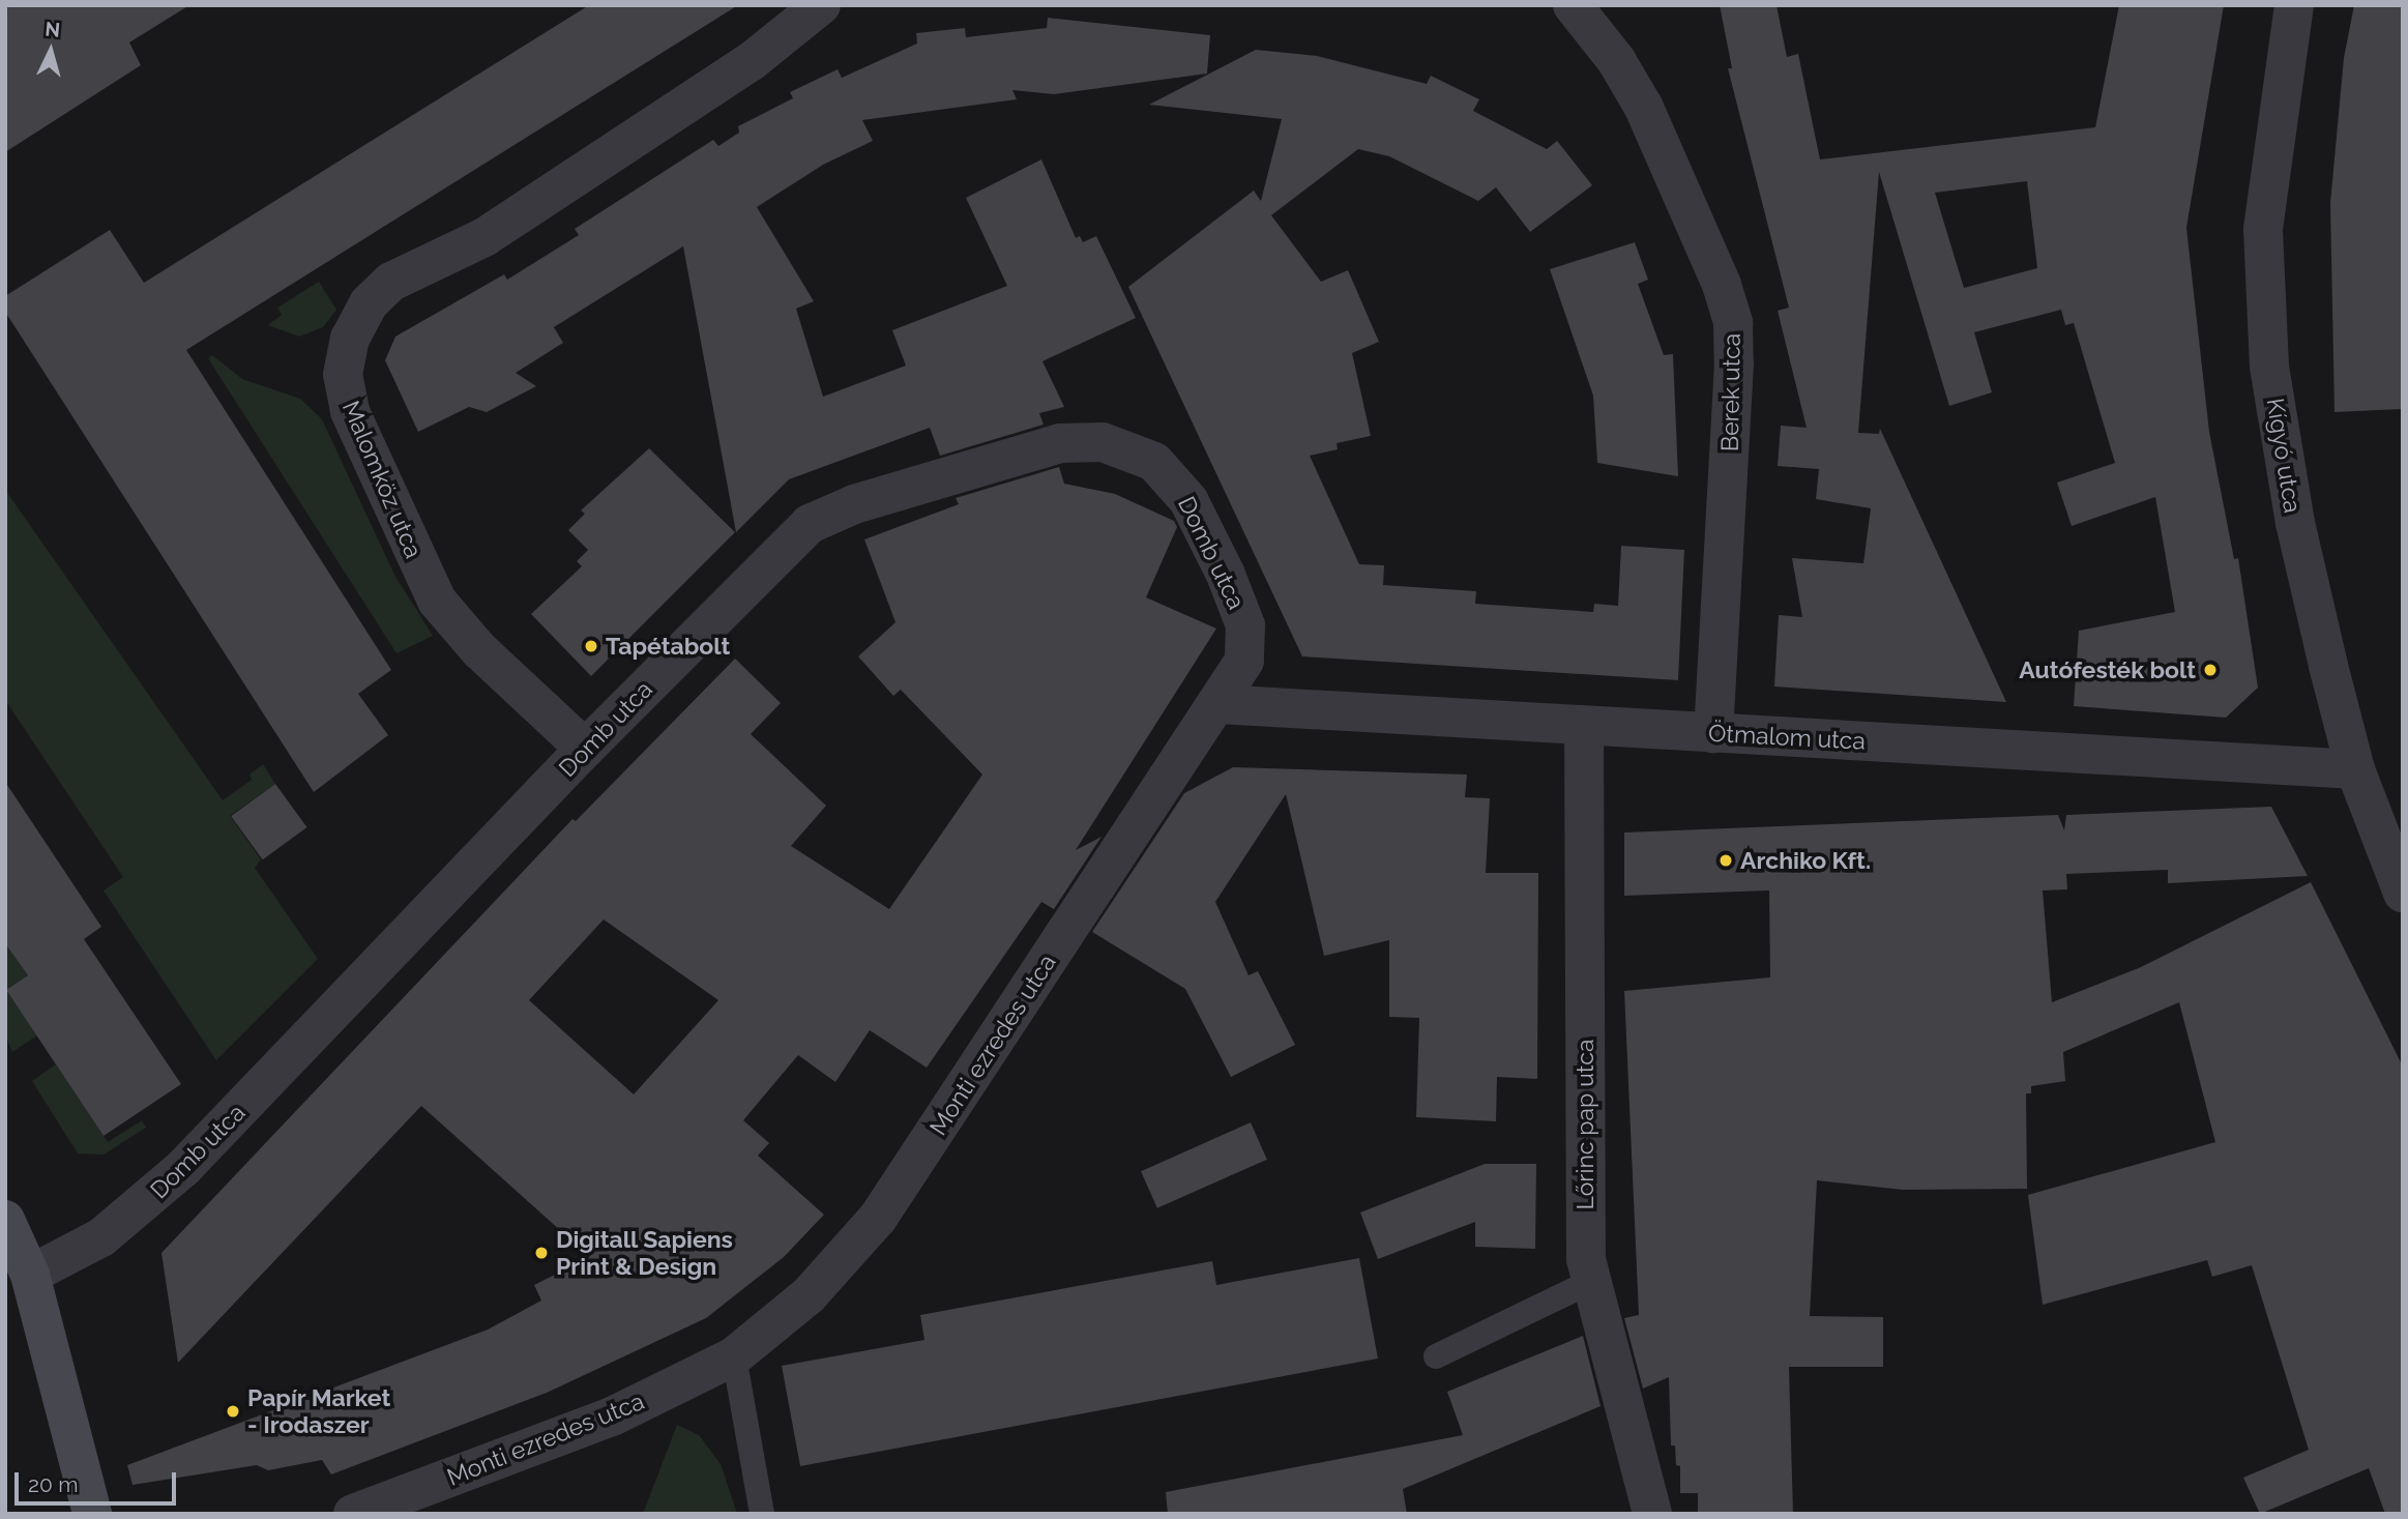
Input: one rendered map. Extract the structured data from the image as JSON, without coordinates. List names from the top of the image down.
{
  "streets": {
    "street": [
      "Berek utca",
      "Kígyó utca",
      "Malomköz utca",
      "Domb utca",
      "Ötmalom utca",
      "Monti ezredes utca",
      "Lőrinc pap utca"
    ]
  },
  "crossings": [
    ["Berek utca", "Ötmalom utca"],
    ["Kígyó utca", "Ötmalom utca"],
    ["Malomköz utca", "Domb utca"],
    ["Domb utca", "Ötmalom utca"],
    ["Domb utca", "Monti ezredes utca"],
    ["Ötmalom utca", "Monti ezredes utca"],
    ["Ötmalom utca", "Lőrinc pap utca"]
  ],
  "places": [
    "Tapétabolt",
    "Autófesték bolt",
    "Archiko Kft.",
    "Digitall Sapiens Print & Design",
    "Papír Market - Irodaszer"
  ],
  "scale_bar": "20 m",
  "north": "top"
}
